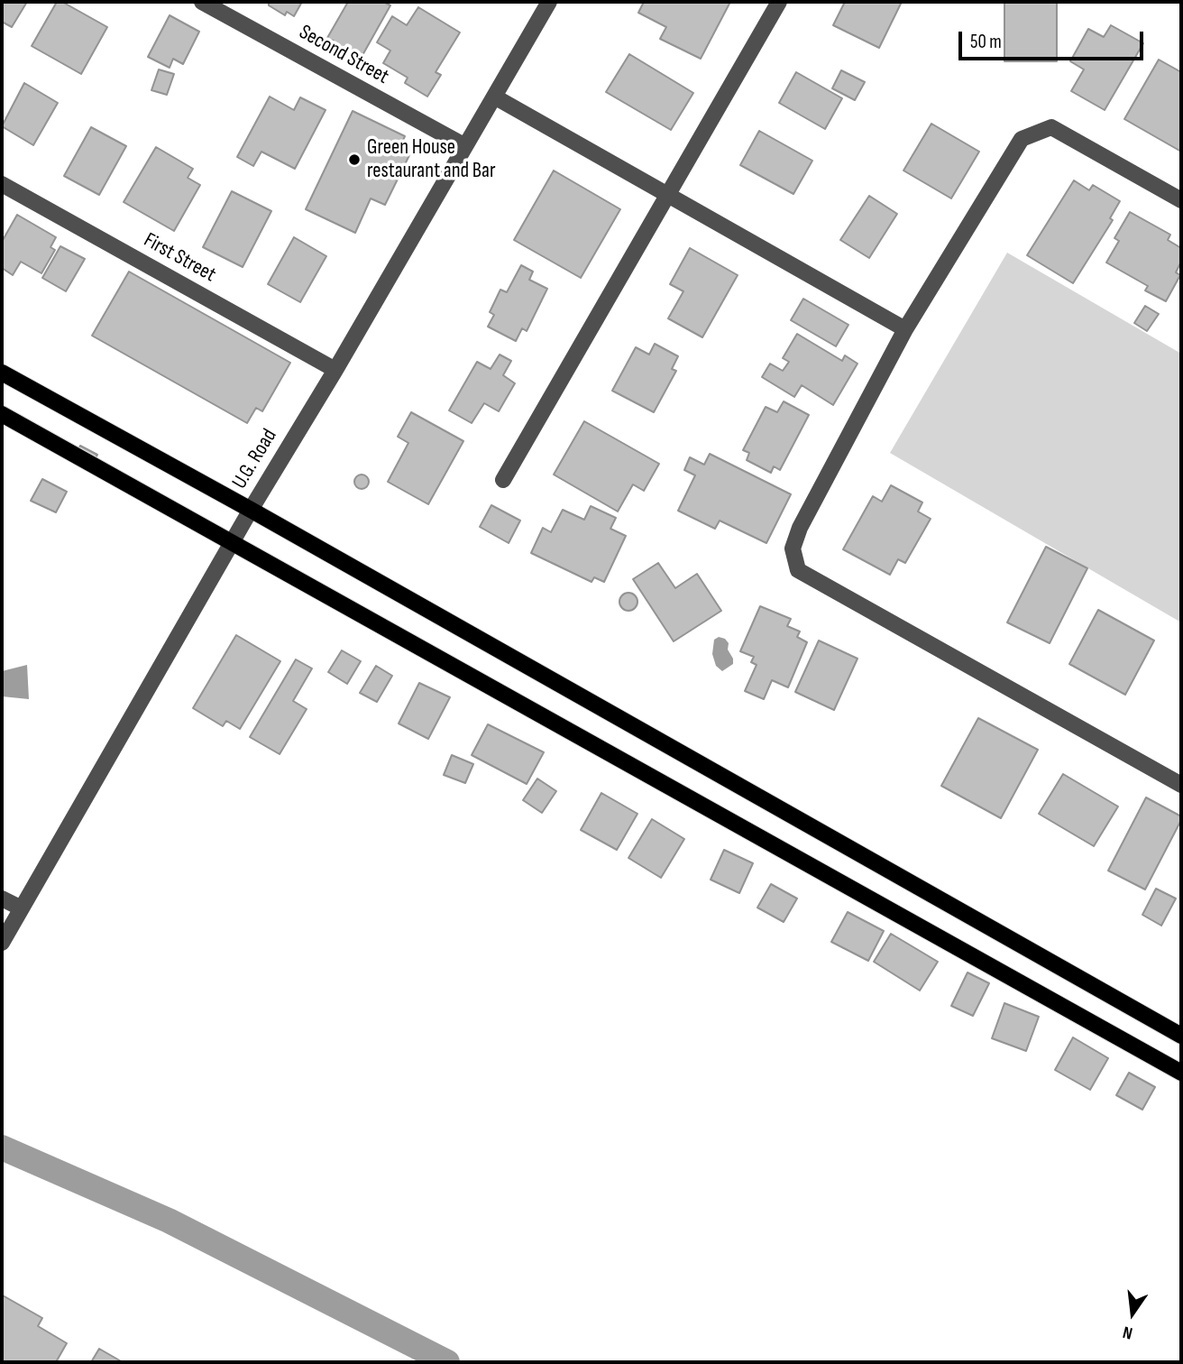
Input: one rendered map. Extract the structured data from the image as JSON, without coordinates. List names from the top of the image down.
{
  "streets": {
    "street": ["Second Street", "First Street", "U.G. Road"]
  },
  "crossings": [
    ["Second Street", "U.G. Road"],
    ["First Street", "U.G. Road"]
  ],
  "places": ["Green House restaurant and Bar"],
  "scale_bar": "50 m",
  "north": "bottom"
}
